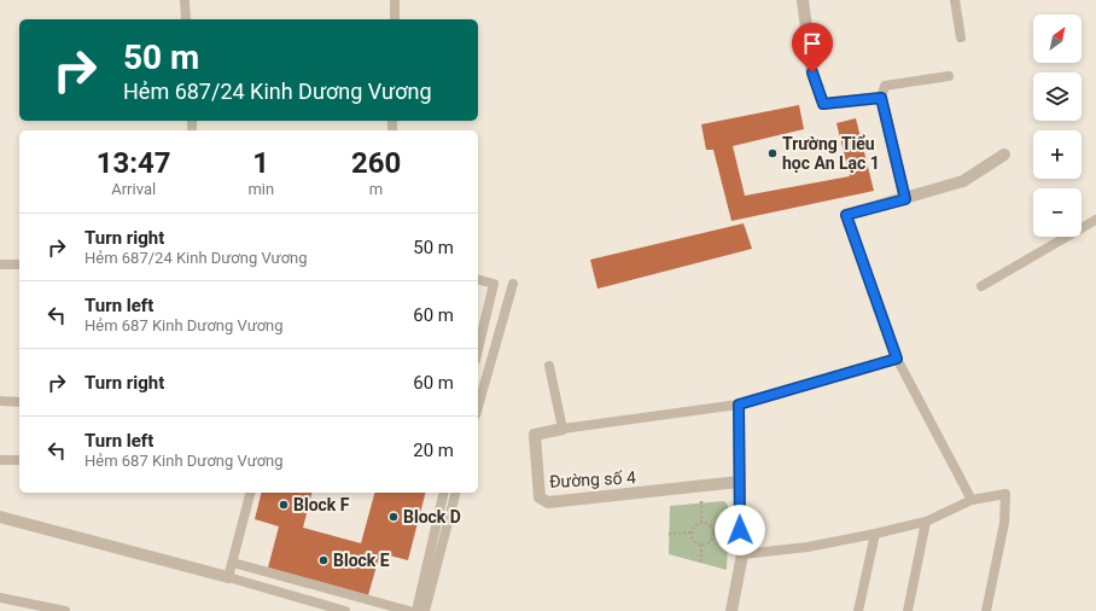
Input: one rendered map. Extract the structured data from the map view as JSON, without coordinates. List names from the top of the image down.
{
  "streets": {
    "street": ["Đường số 4"]
  },
  "places": [
    "Trường Tiểu học An Lạc 1",
    "Block F",
    "Block D",
    "Block E"
  ],
  "north": "top right",
  "page": {
    "map_buttons": ["+", "−"],
    "turn": ["50 m", "Hẻm 687/24 Kinh Dương Vương"],
    "eta": [
      "13:47",
      "Arrival",
      "1",
      "min",
      "260",
      "m"
    ],
    "list": [
      {
        "name": "Turn right",
        "note": "Hẻm 687/24 Kinh Dương Vương",
        "value": "50 m"
      },
      {
        "name": "Turn left",
        "note": "Hẻm 687 Kinh Dương Vương",
        "value": "60 m"
      },
      {
        "name": "Turn right",
        "value": "60 m"
      },
      {
        "name": "Turn left",
        "note": "Hẻm 687 Kinh Dương Vương",
        "value": "20 m"
      }
    ]
  }
}
